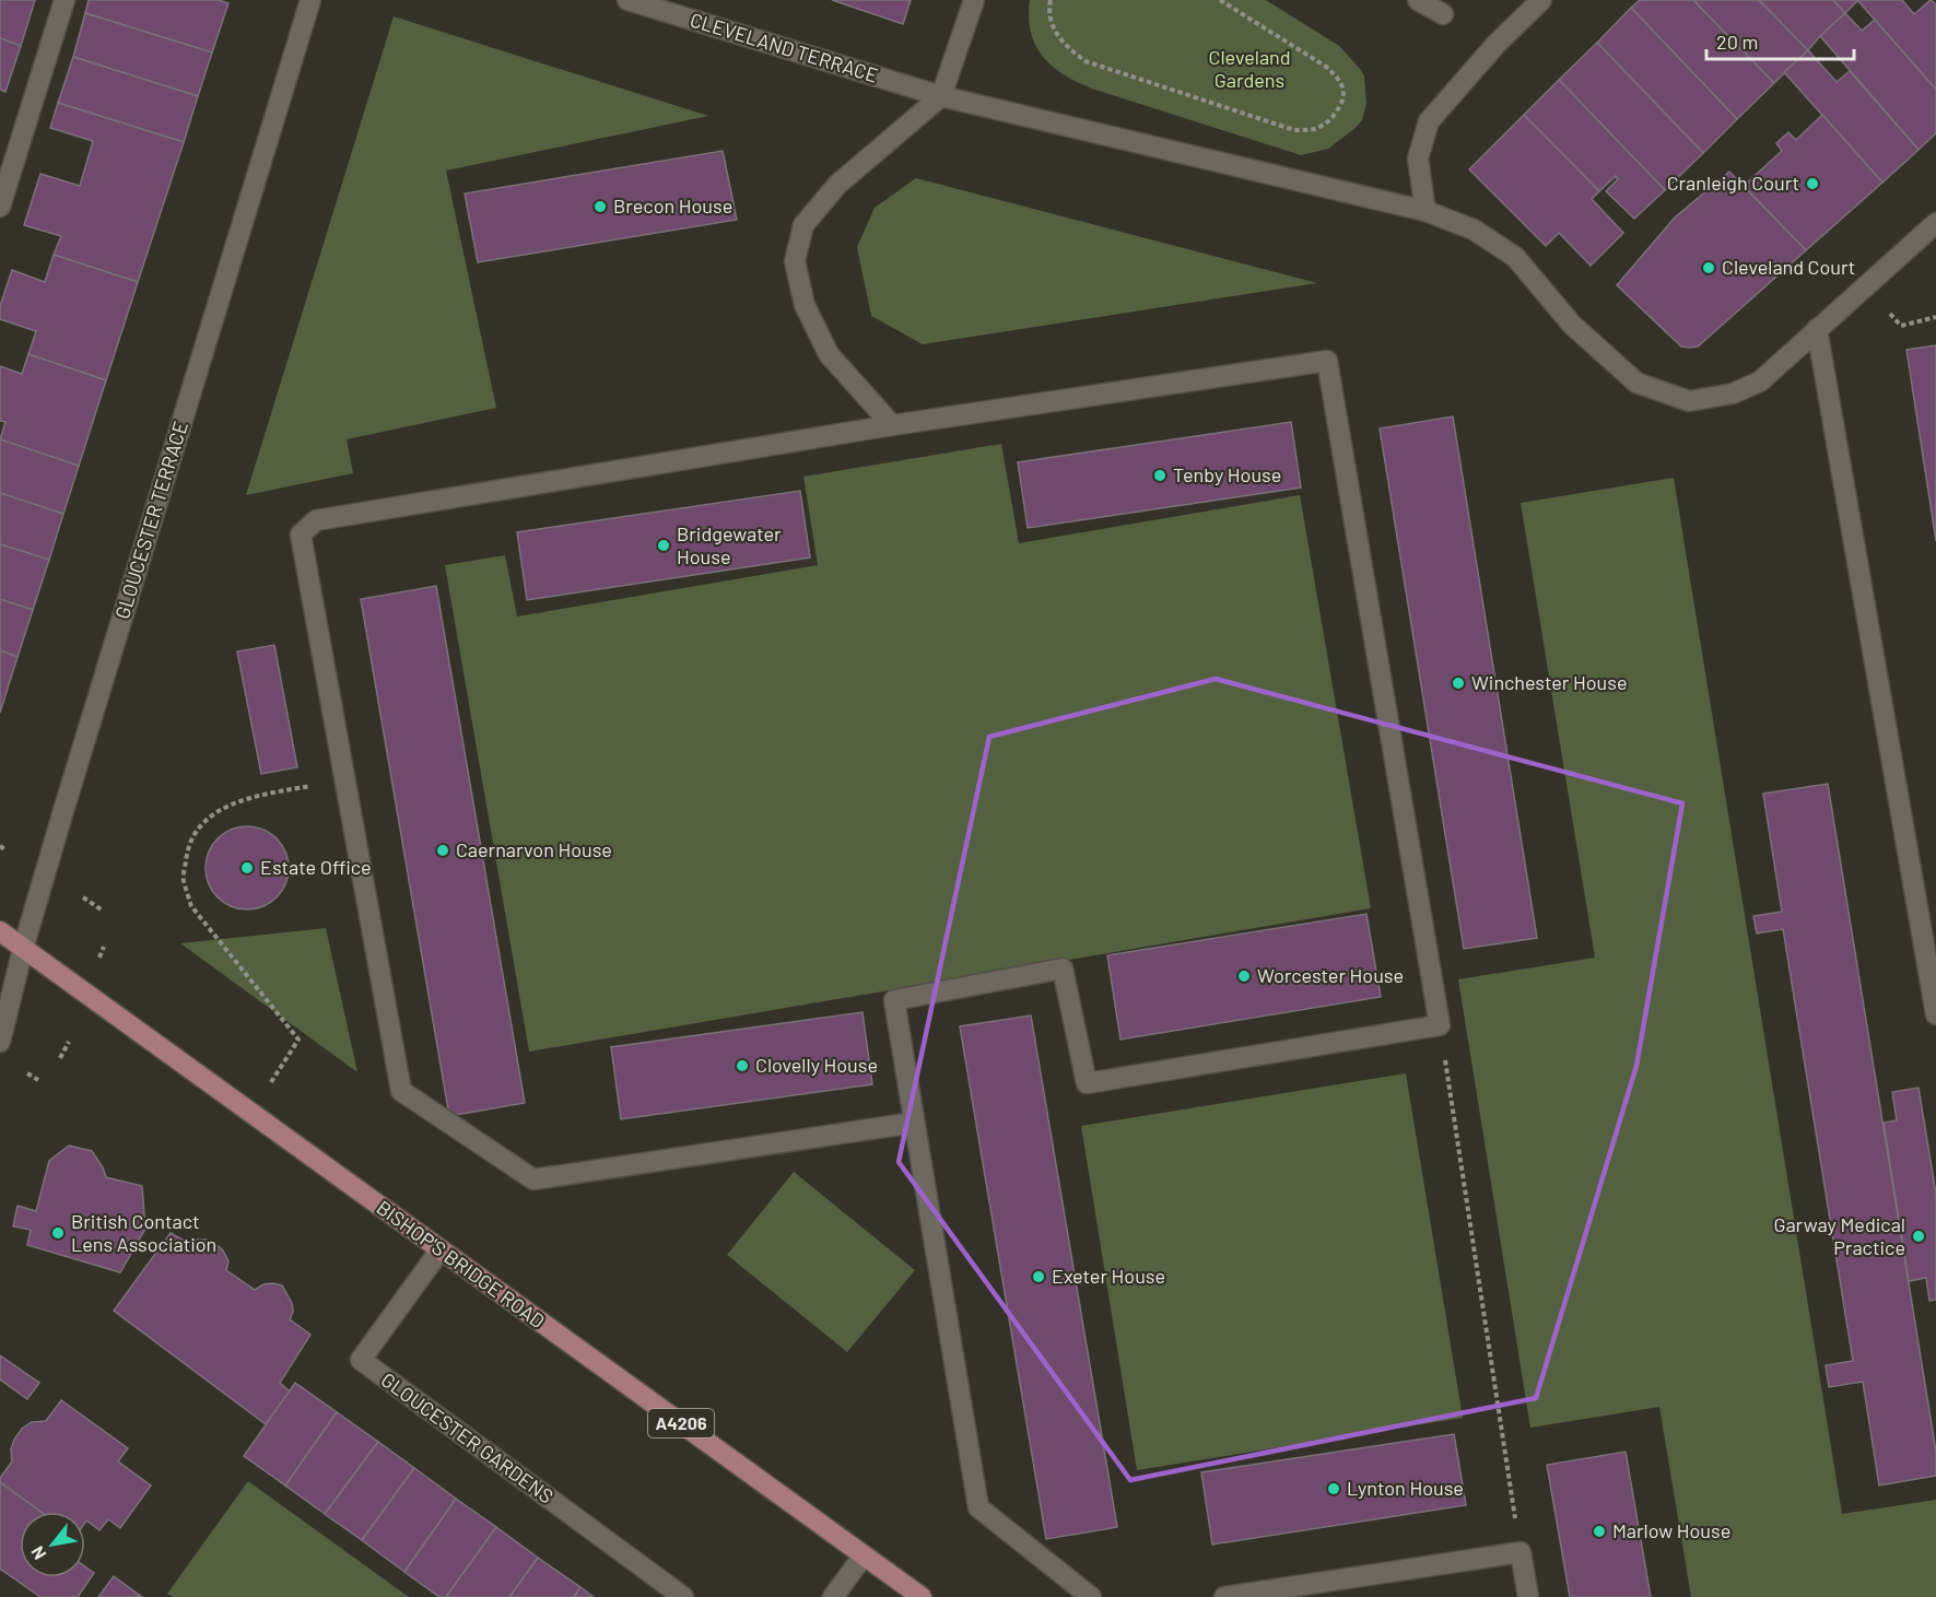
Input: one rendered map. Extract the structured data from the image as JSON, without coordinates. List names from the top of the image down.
{
  "streets": {
    "main road": ["BISHOP'S BRIDGE ROAD", "A4206"],
    "street": ["CLEVELAND TERRACE", "GLOUCESTER TERRACE", "GLOUCESTER GARDENS"]
  },
  "crossings": [
    ["GLOUCESTER TERRACE", "BISHOP'S BRIDGE ROAD"],
    ["BISHOP'S BRIDGE ROAD", "GLOUCESTER GARDENS"]
  ],
  "parks": ["Cleveland Gardens"],
  "places": [
    "Cranleigh Court",
    "Brecon House",
    "Cleveland Court",
    "Tenby House",
    "Bridgewater House",
    "Winchester House",
    "Caernarvon House",
    "Estate Office",
    "Worcester House",
    "Clovelly House",
    "British Contact Lens Association",
    "Garway Medical Practice",
    "Exeter House",
    "Lynton House",
    "Marlow House"
  ],
  "scale_bar": "20 m",
  "north": "bottom left"
}
